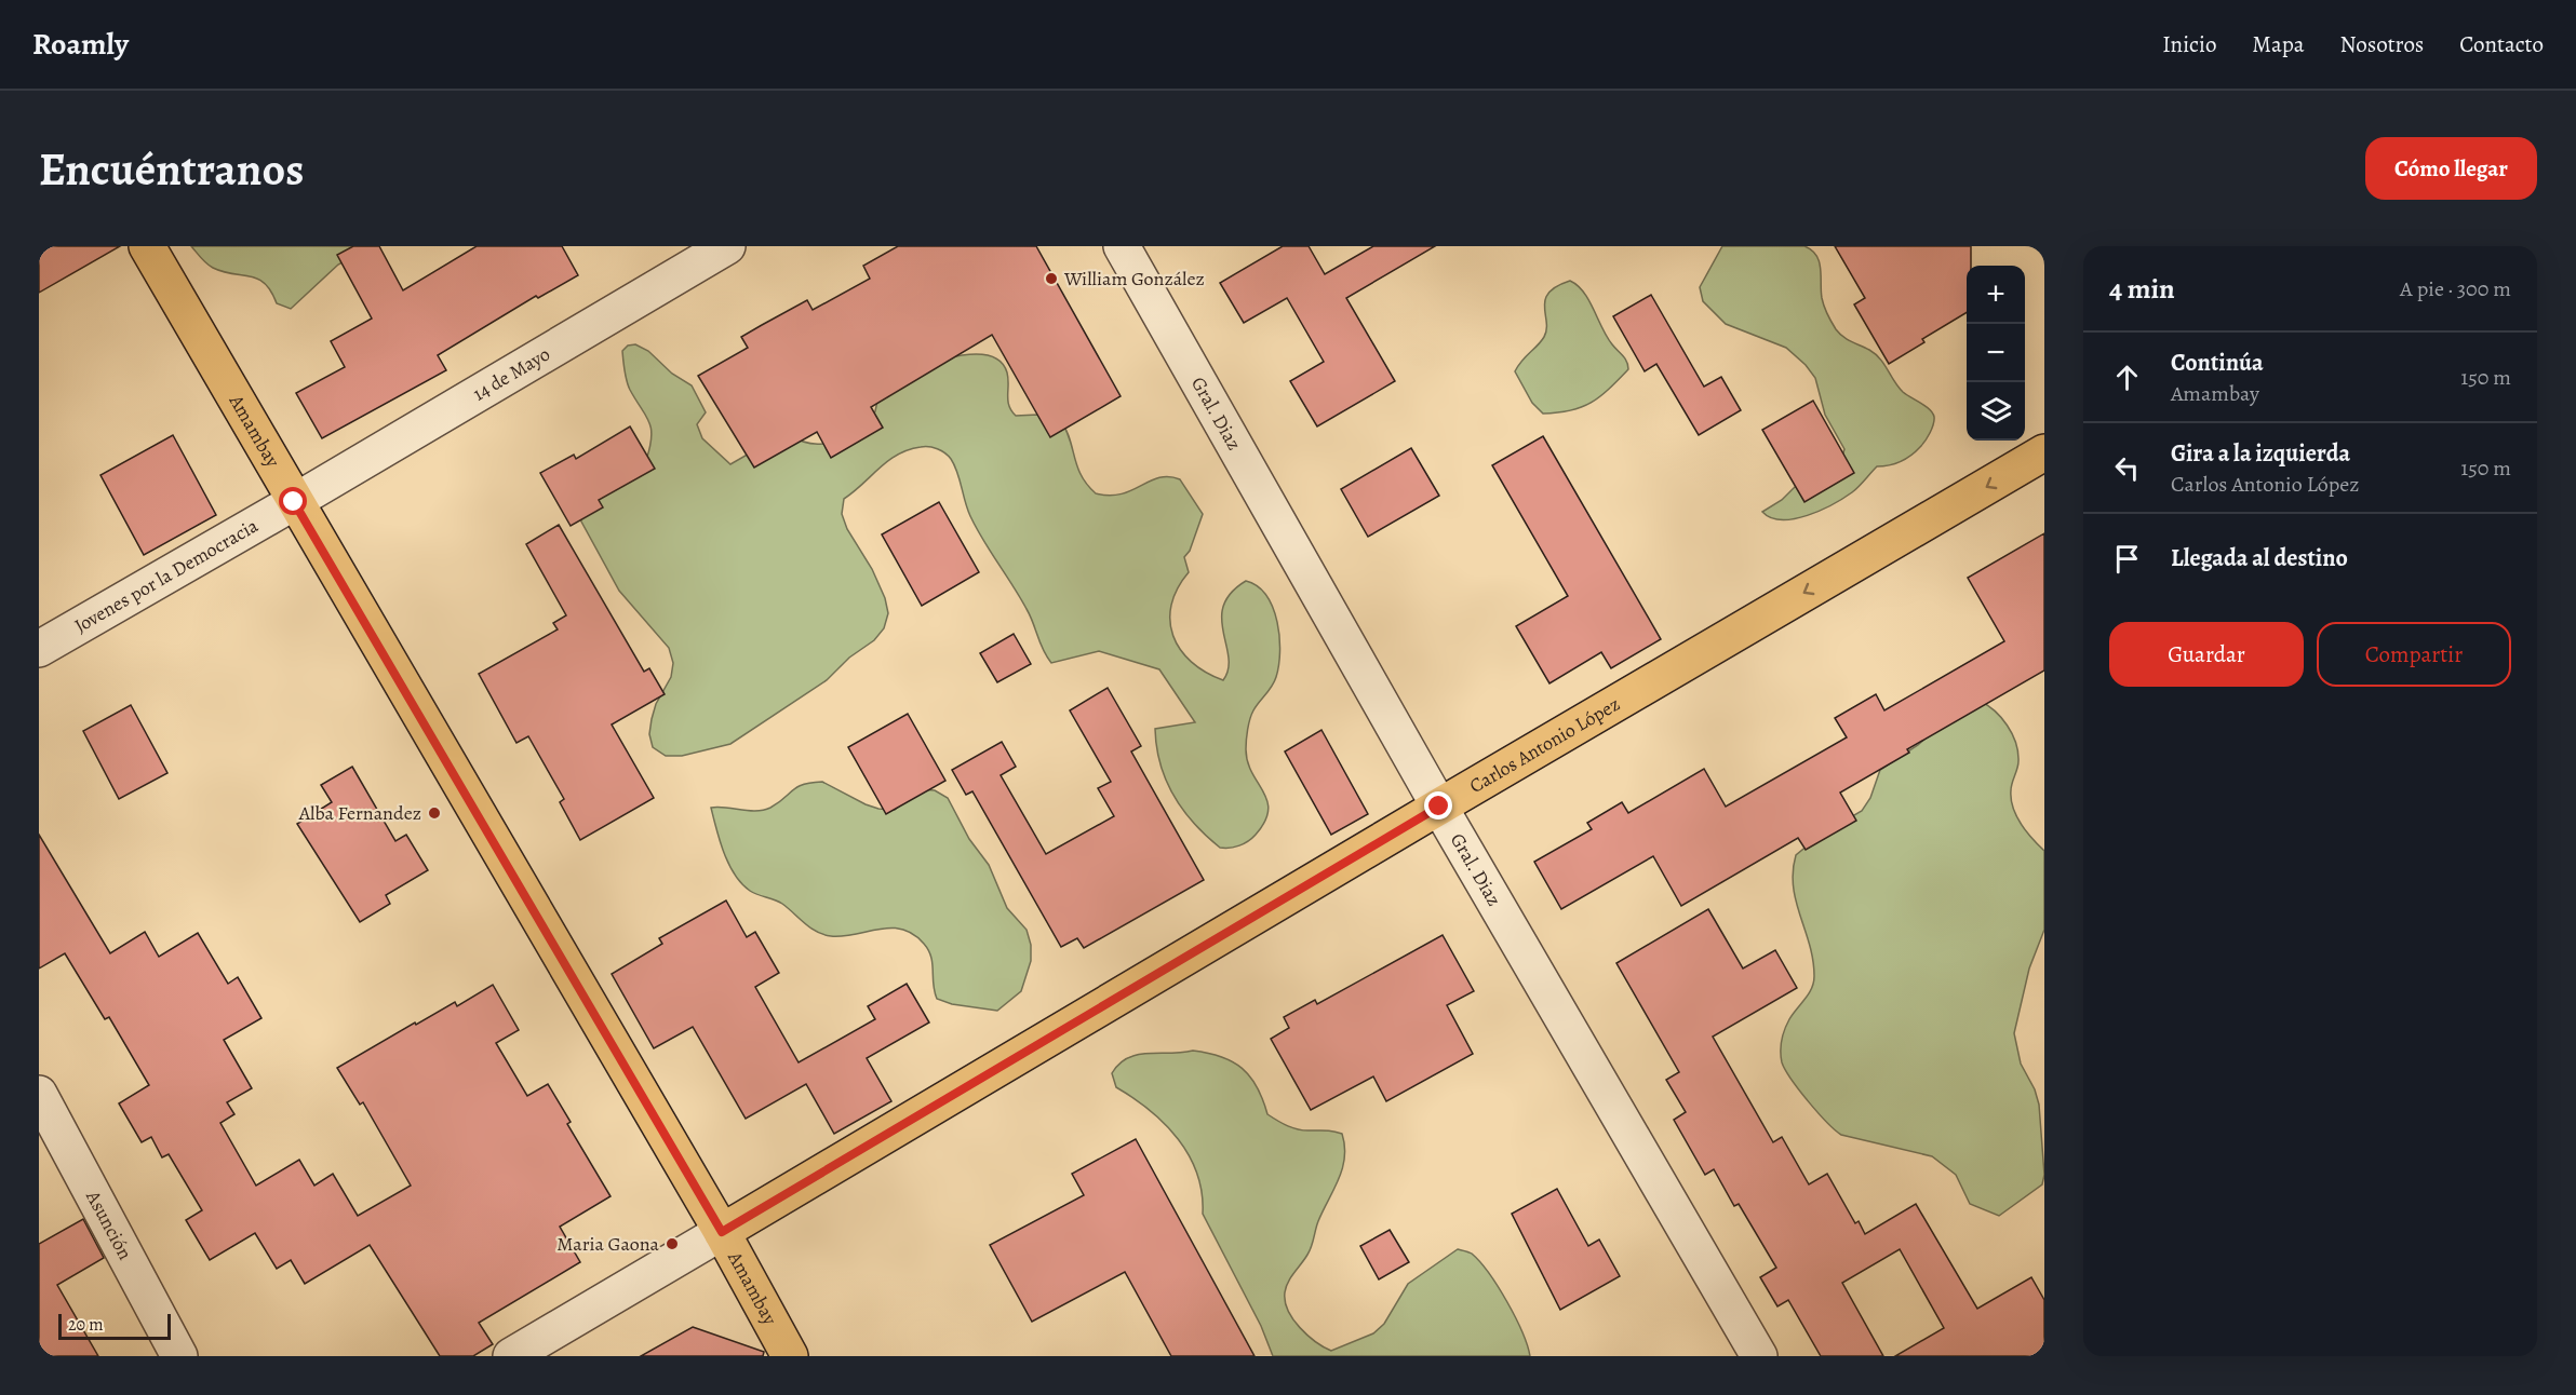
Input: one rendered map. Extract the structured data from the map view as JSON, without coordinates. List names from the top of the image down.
{
  "streets": {
    "main road": ["Amambay", "Carlos Antonio López"],
    "street": [
      "14 de Mayo",
      "Gral. Diaz",
      "Jovenes por la Democracia",
      "Asunción"
    ]
  },
  "crossings": [
    ["14 de Mayo", "Amambay"],
    ["14 de Mayo", "Jovenes por la Democracia"],
    ["Gral. Diaz", "Carlos Antonio López"],
    ["Amambay", "Jovenes por la Democracia"],
    ["Amambay", "Carlos Antonio López"]
  ],
  "one_way": ["Carlos Antonio López"],
  "places": ["William González", "Alba Fernandez", "Maria Gaona"],
  "scale_bar": "20 m",
  "page": {
    "header": "Roamly",
    "nav": [
      "Inicio",
      "Mapa",
      "Nosotros",
      "Contacto"
    ],
    "buttons": [
      "Cómo llegar",
      ["Guardar", "Compartir"]
    ],
    "title": "Encuéntranos",
    "heading": ["4 min", "A pie · 300 m"],
    "map_buttons": ["+", "−"],
    "list": [
      ["Continúa", "Amambay", "150 m"],
      ["Gira a la izquierda", "Carlos Antonio López", "150 m"],
      "Llegada al destino"
    ],
    "scale": "20 m"
  }
}
